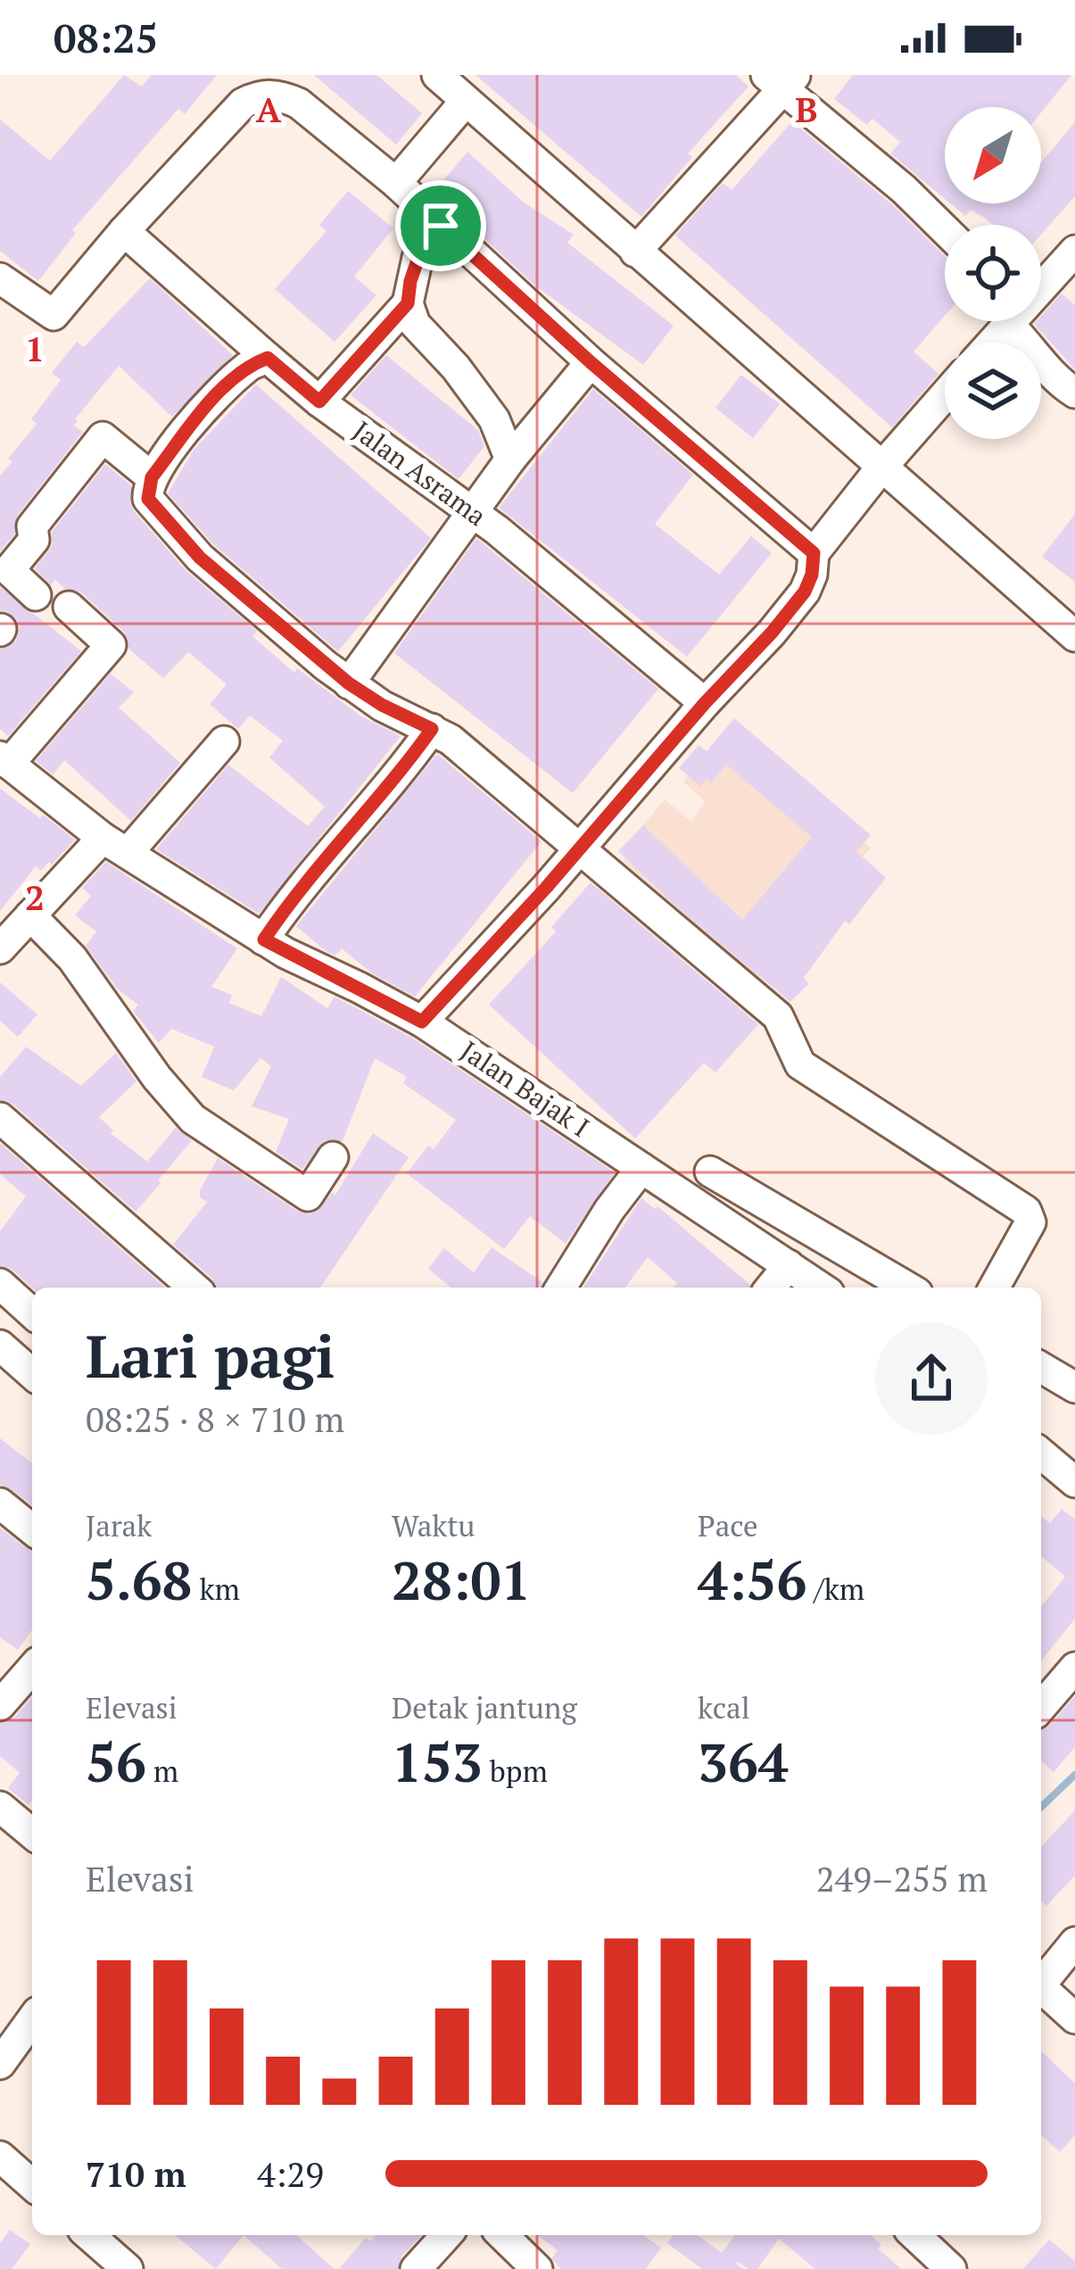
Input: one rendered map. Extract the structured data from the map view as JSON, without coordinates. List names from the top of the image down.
{
  "streets": {
    "street": ["Jalan Asrama", "Jalan Bajak I"]
  },
  "north": "bottom left",
  "page": {
    "status": "08:25",
    "heading": ["Lari pagi", "08:25 · 8 × 710 m"],
    "stats": [
      ["Jarak", "5.68 km"],
      ["Waktu", "28:01"],
      ["Pace", "4:56 /km"],
      ["Elevasi", "56 m"],
      ["Detak jantung", "153 bpm"],
      ["kcal", "364"]
    ],
    "chart": ["Elevasi", "249–255 m"],
    "list": [
      {
        "name": "710 m",
        "note": "4:29"
      }
    ]
  },
  "grid": {
    "columns": ["A", "B"],
    "rows": ["1", "2"]
  }
}
